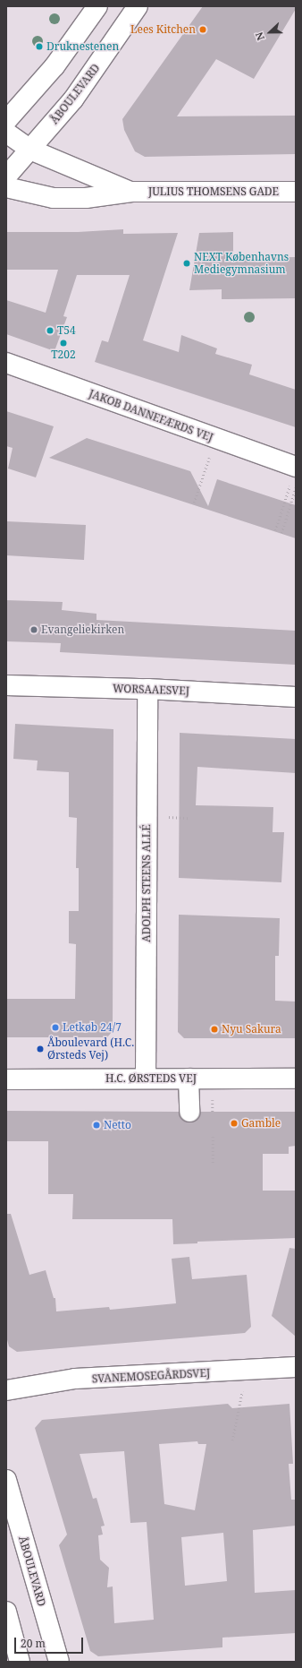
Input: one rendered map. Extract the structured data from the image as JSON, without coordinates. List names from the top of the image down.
{
  "streets": {
    "street": [
      "ÅBOULEVARD",
      "JULIUS THOMSENS GADE",
      "JAKOB DANNEFÆRDS VEJ",
      "WORSAAESVEJ",
      "ADOLPH STEENS ALLÉ",
      "H.C. ØRSTEDS VEJ",
      "SVANEMOSEGÅRDSVEJ"
    ]
  },
  "crossings": [
    ["ÅBOULEVARD", "JULIUS THOMSENS GADE"],
    ["WORSAAESVEJ", "ADOLPH STEENS ALLÉ"],
    ["ADOLPH STEENS ALLÉ", "H.C. ØRSTEDS VEJ"]
  ],
  "places": [
    "Lees Kitchen",
    "Druknestenen",
    "NEXT Københavns Mediegymnasium",
    "T54",
    "T202",
    "Evangeliekirken",
    "Letkøb 24/7",
    "Nyu Sakura",
    "Åboulevard (H.C. Ørsteds Vej)",
    "Gamble",
    "Netto"
  ],
  "scale_bar": "20 m",
  "north": "left"
}
